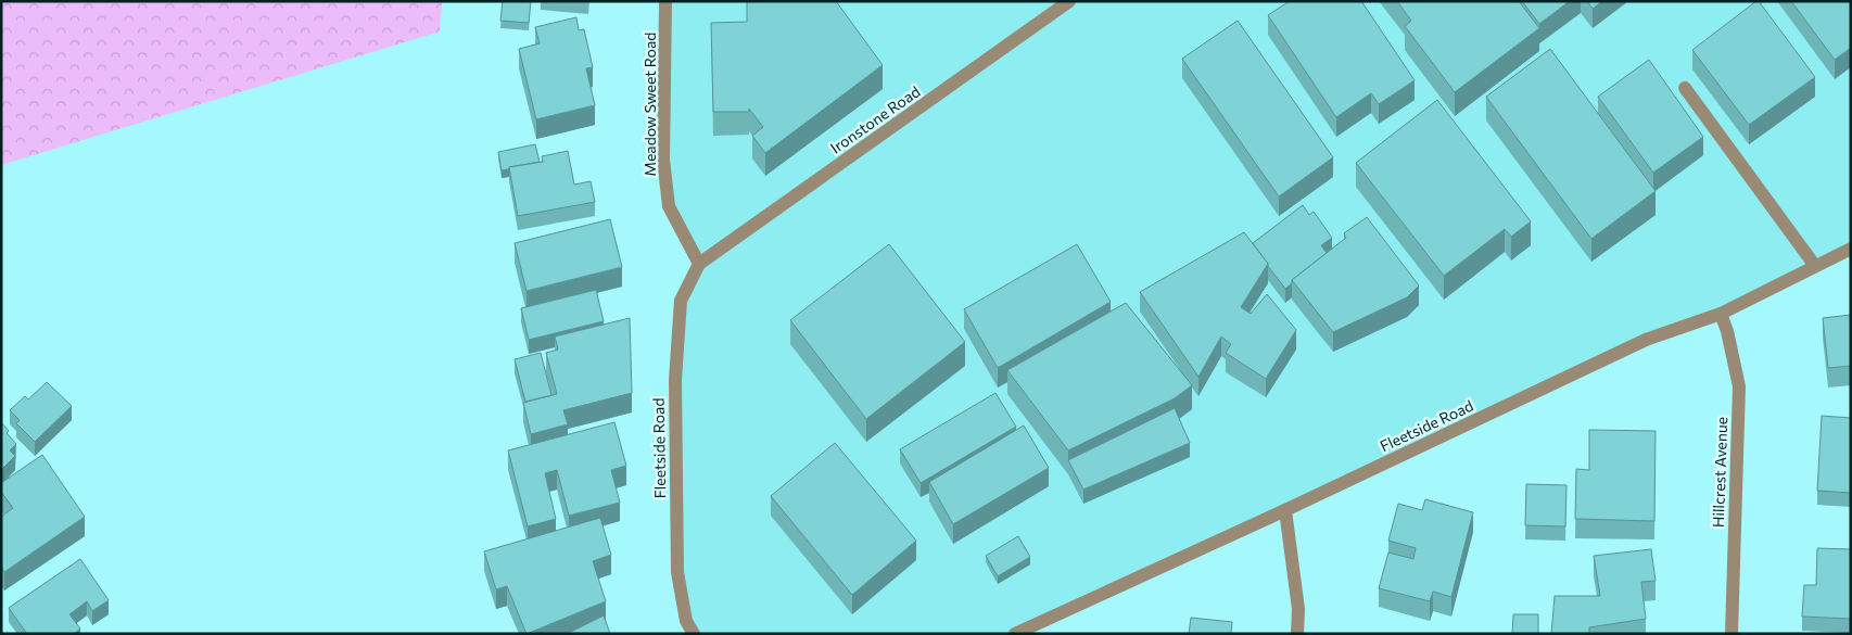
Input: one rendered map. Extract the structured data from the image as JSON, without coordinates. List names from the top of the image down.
{
  "streets": {
    "street": [
      "Meadow Sweet Road",
      "Ironstone Road",
      "Fleetside Road",
      "Hillcrest Avenue"
    ]
  },
  "crossings": [
    ["Meadow Sweet Road", "Ironstone Road"],
    ["Meadow Sweet Road", "Fleetside Road"],
    ["Ironstone Road", "Fleetside Road"],
    ["Fleetside Road", "Hillcrest Avenue"]
  ]
}
